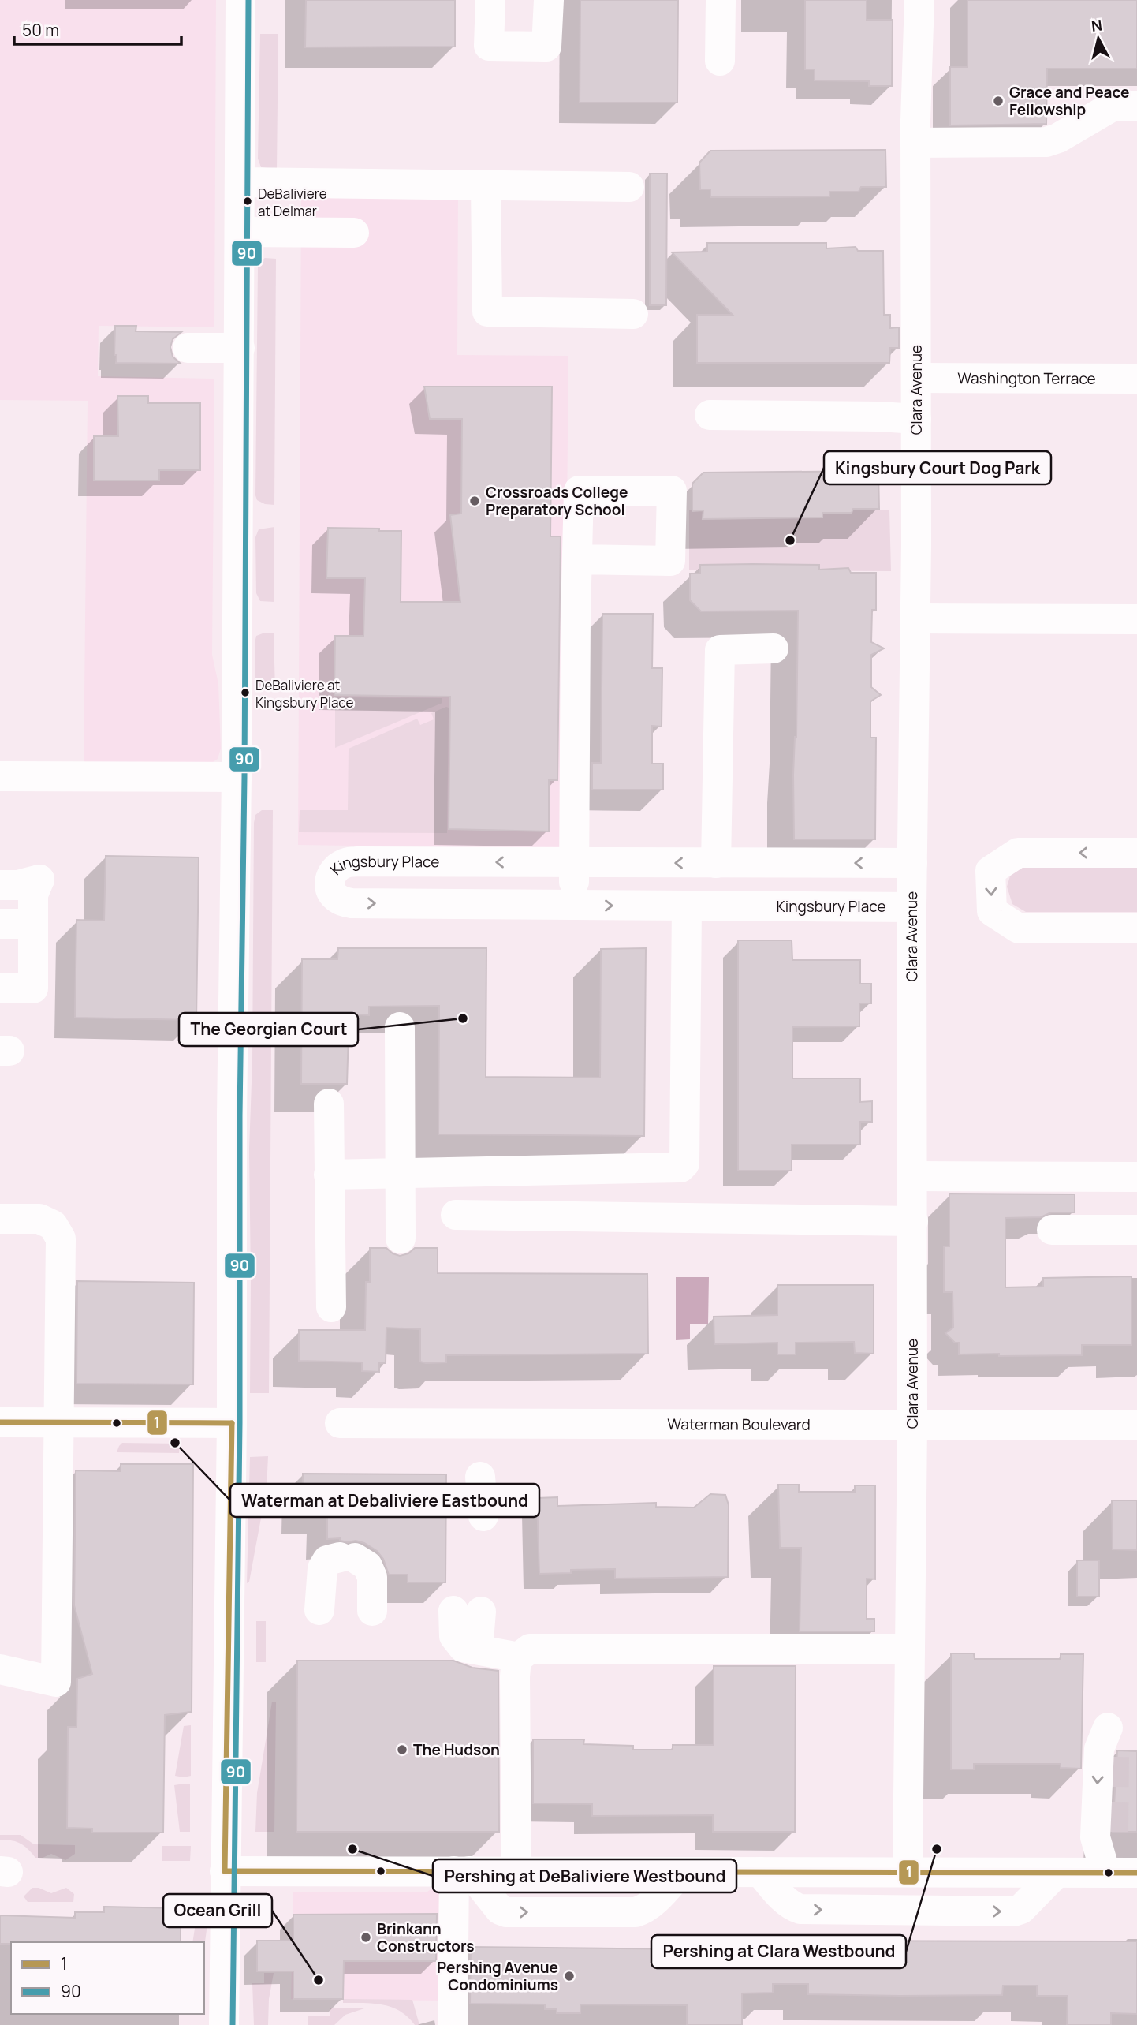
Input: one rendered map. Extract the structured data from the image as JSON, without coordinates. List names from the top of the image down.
{
  "streets": {
    "street": [
      "Washington Terrace",
      "Clara Avenue",
      "Kingsbury Place",
      "Waterman Boulevard"
    ]
  },
  "crossings": [
    ["Washington Terrace", "Clara Avenue"],
    ["Clara Avenue", "Kingsbury Place"],
    ["Clara Avenue", "Waterman Boulevard"]
  ],
  "places": [
    "Grace and Peace Fellowship",
    "DeBaliviere at Delmar",
    "Crossroads College Preparatory School",
    "Kingsbury Court Dog Park",
    "DeBaliviere at Kingsbury Place",
    "The Georgian Court",
    "Waterman at Debaliviere Eastbound",
    "The Hudson",
    "Pershing at DeBaliviere Westbound",
    "Pershing at Clara Westbound",
    "Brinkann Constructors",
    "Pershing Avenue Condominiums",
    "Ocean Grill"
  ],
  "lines": ["transit line 90", "transit line 1"],
  "legend": ["1", "90"],
  "scale_bar": "50 m",
  "north": "top"
}
